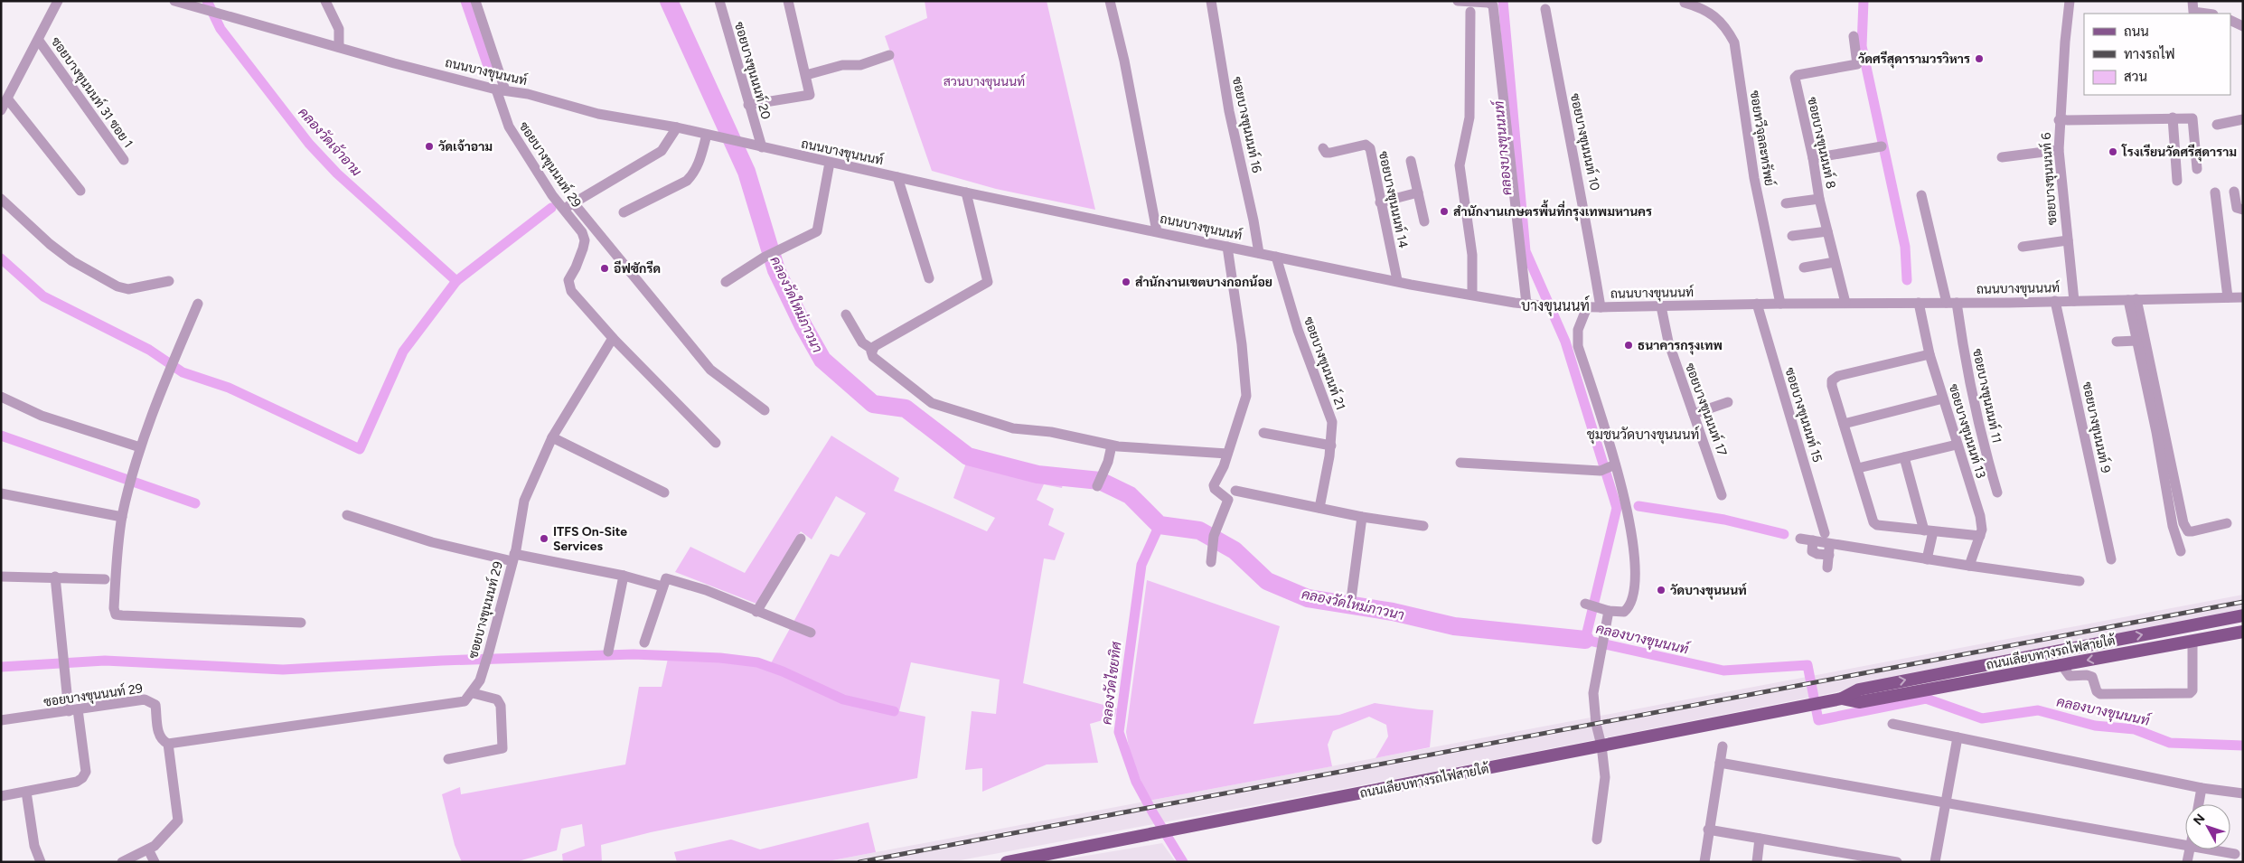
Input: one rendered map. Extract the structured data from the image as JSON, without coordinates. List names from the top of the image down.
{
  "streets": {
    "main road": ["ถนนเลียบทางรถไฟสายใต้"],
    "street": [
      "ซอยบางขุนนนท์ 20",
      "ถนนบางขุนนนท์",
      "ซอยบางขุนนนท์ 31 ซอย 1",
      "ซอยบางขุนนนท์ 16",
      "ซอยทวีจุลละทรัพย์",
      "ซอยบางขุนนนท์ 10",
      "ซอยบางขุนนนท์ 8",
      "ซอยบางขุนนนท์ 29",
      "ซอยบางขุนนนท์ 6",
      "ซอยบางขุนนนท์ 14",
      "ซอยบางขุนนนท์ 21",
      "ซอยบางขุนนนท์ 11",
      "ซอยบางขุนนนท์ 17",
      "ซอยบางขุนนนท์ 15",
      "ซอยบางขุนนนท์ 9",
      "ซอยบางขุนนนท์ 13"
    ]
  },
  "crossings": [
    ["ซอยบางขุนนนท์ 20", "ถนนบางขุนนนท์"],
    ["ถนนบางขุนนนท์", "ซอยบางขุนนนท์ 16"],
    ["ถนนบางขุนนนท์", "ซอยทวีจุลละทรัพย์"],
    ["ถนนบางขุนนนท์", "ซอยบางขุนนนท์ 10"],
    ["ถนนบางขุนนนท์", "ซอยบางขุนนนท์ 8"],
    ["ถนนบางขุนนนท์", "ซอยบางขุนนนท์ 29"],
    ["ถนนบางขุนนนท์", "ซอยบางขุนนนท์ 6"],
    ["ถนนบางขุนนนท์", "ซอยบางขุนนนท์ 14"],
    ["ถนนบางขุนนนท์", "ซอยบางขุนนนท์ 21"],
    ["ถนนบางขุนนนท์", "ซอยบางขุนนนท์ 11"],
    ["ถนนบางขุนนนท์", "ซอยบางขุนนนท์ 17"],
    ["ถนนบางขุนนนท์", "ซอยบางขุนนนท์ 15"],
    ["ถนนบางขุนนนท์", "ซอยบางขุนนนท์ 9"],
    ["ถนนบางขุนนนท์", "ซอยบางขุนนนท์ 13"]
  ],
  "districts": ["บางขุนนนท์", "ชุมชนวัดบางขุนนนท์"],
  "water": [
    "คลองวัดเจ้าอาม",
    "คลองบางขุนนนท์",
    "คลองวัดใหม่ภาวนา",
    "คลองวัดไชยทิศ"
  ],
  "parks": ["สวนบางขุนนนท์"],
  "places": [
    "วัดศรีสุดารามวรวิหาร",
    "วัดเจ้าอาม",
    "โรงเรียนวัดศรีสุดาราม",
    "สำนักงานเกษตรพื้นที่กรุงเทพมหานคร",
    "อีฟซักรีด",
    "สำนักงานเขตบางกอกน้อย",
    "ธนาคารกรุงเทพ",
    "ITFS On-Site Services",
    "วัดบางขุนนนท์"
  ],
  "legend": ["ถนน", "ทางรถไฟ", "สวน"],
  "north": "top left"
}
